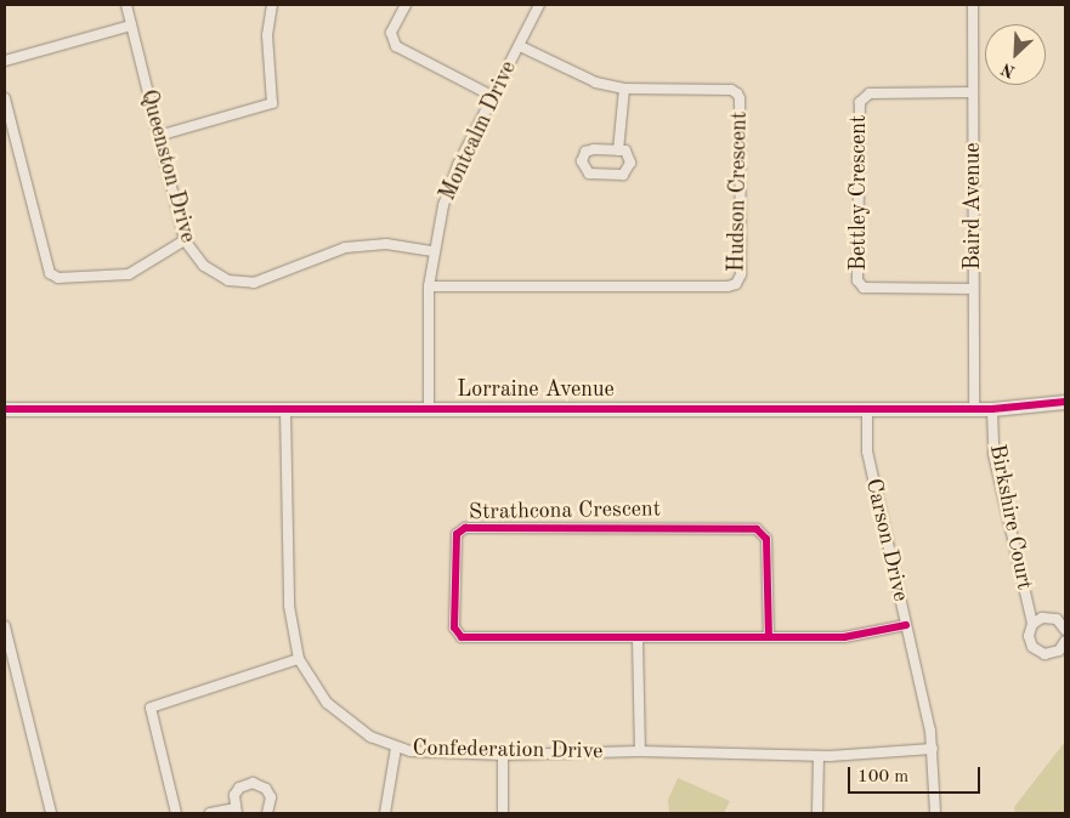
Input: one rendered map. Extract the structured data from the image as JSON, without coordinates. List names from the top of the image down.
{
  "streets": {
    "street": [
      "Montcalm Drive",
      "Queenston Drive",
      "Hudson Crescent",
      "Bettley Crescent",
      "Baird Avenue",
      "Lorraine Avenue",
      "Strathcona Crescent",
      "Birkshire Court",
      "Carson Drive",
      "Confederation Drive"
    ]
  },
  "crossings": [
    ["Montcalm Drive", "Queenston Drive"],
    ["Montcalm Drive", "Hudson Crescent"],
    ["Montcalm Drive", "Lorraine Avenue"],
    ["Bettley Crescent", "Baird Avenue"],
    ["Baird Avenue", "Lorraine Avenue"],
    ["Lorraine Avenue", "Birkshire Court"],
    ["Lorraine Avenue", "Carson Drive"],
    ["Lorraine Avenue", "Confederation Drive"],
    ["Strathcona Crescent", "Carson Drive"],
    ["Carson Drive", "Confederation Drive"]
  ],
  "scale_bar": "100 m",
  "north": "bottom left"
}
